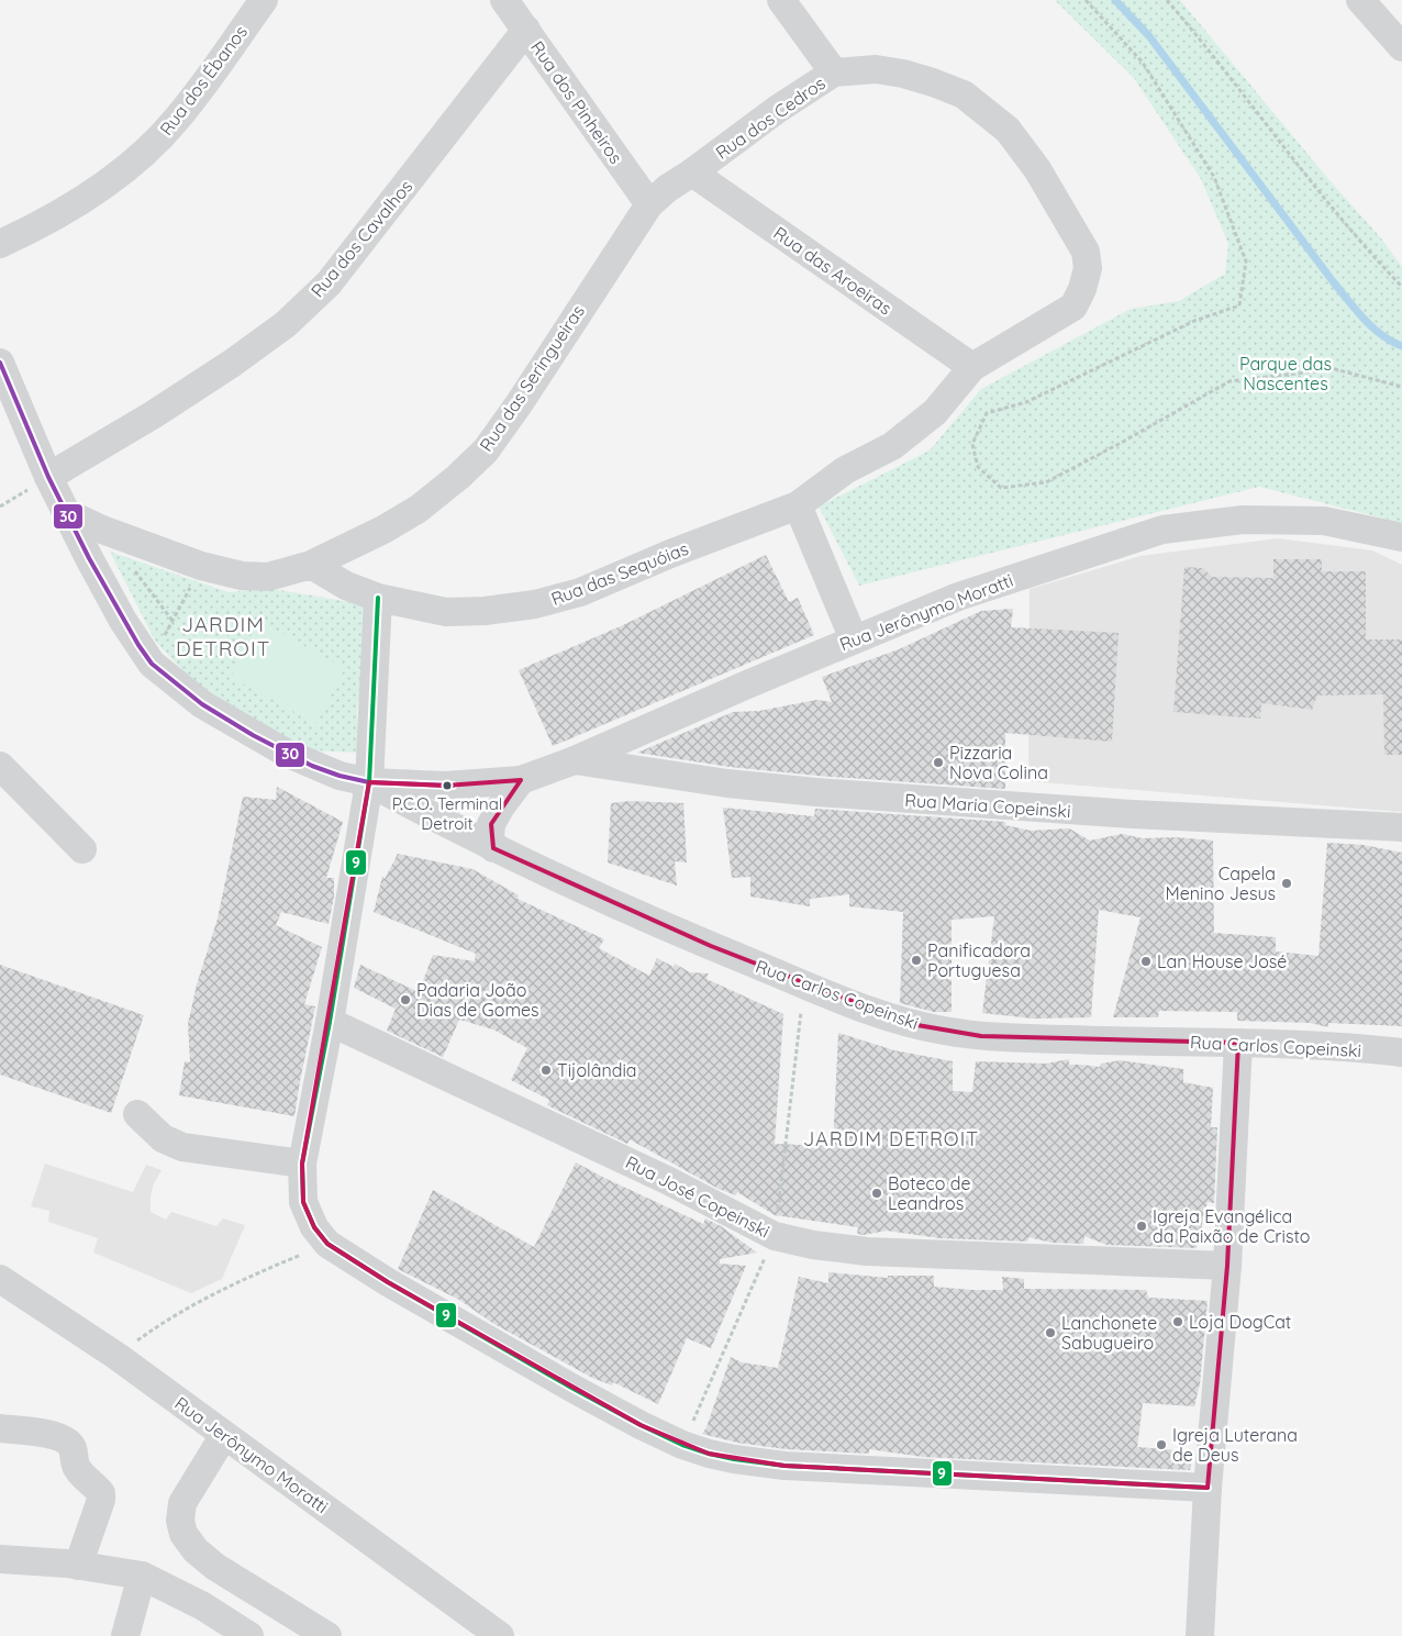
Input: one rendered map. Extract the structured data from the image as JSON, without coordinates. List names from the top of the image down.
{
  "streets": {
    "street": [
      "Rua dos Ébanos",
      "Rua dos Pinheiros",
      "Rua dos Cedros",
      "Rua dos Cavalhos",
      "Rua das Aroeiras",
      "Rua das Seringueiras",
      "Rua das Sequóias",
      "Rua Jerônymo Moratti",
      "Rua Maria Copeinski",
      "Rua Carlos Copeinski",
      "Rua José Copeinski"
    ]
  },
  "crossings": [
    ["Rua dos Pinheiros", "Rua dos Cavalhos"],
    ["Rua dos Pinheiros", "Rua das Seringueiras"],
    ["Rua dos Cedros", "Rua das Aroeiras"],
    ["Rua dos Cedros", "Rua das Seringueiras"],
    ["Rua dos Cedros", "Rua das Sequóias"],
    ["Rua das Aroeiras", "Rua das Seringueiras"],
    ["Rua das Aroeiras", "Rua das Sequóias"],
    ["Rua das Seringueiras", "Rua das Sequóias"],
    ["Rua Jerônymo Moratti", "Rua Maria Copeinski"],
    ["Rua Jerônymo Moratti", "Rua Carlos Copeinski"]
  ],
  "districts": ["JARDIM DETROIT", "JARDIM DETROIT"],
  "parks": ["Parque das Nascentes"],
  "places": [
    "Pizzaria Nova Colina",
    "P.C.O. Terminal Detroit",
    "Capela Menino Jesus",
    "Panificadora Portuguesa",
    "Lan House José",
    "Padaria João Dias de Gomes",
    "Tijolândia",
    "Boteco de Leandros",
    "Igreja Evangélica da Paixão de Cristo",
    "Loja DogCat",
    "Lanchonete Sabugueiro",
    "Igreja Luterana de Deus"
  ],
  "lines": ["transit line 30", "transit line 9"]
}
